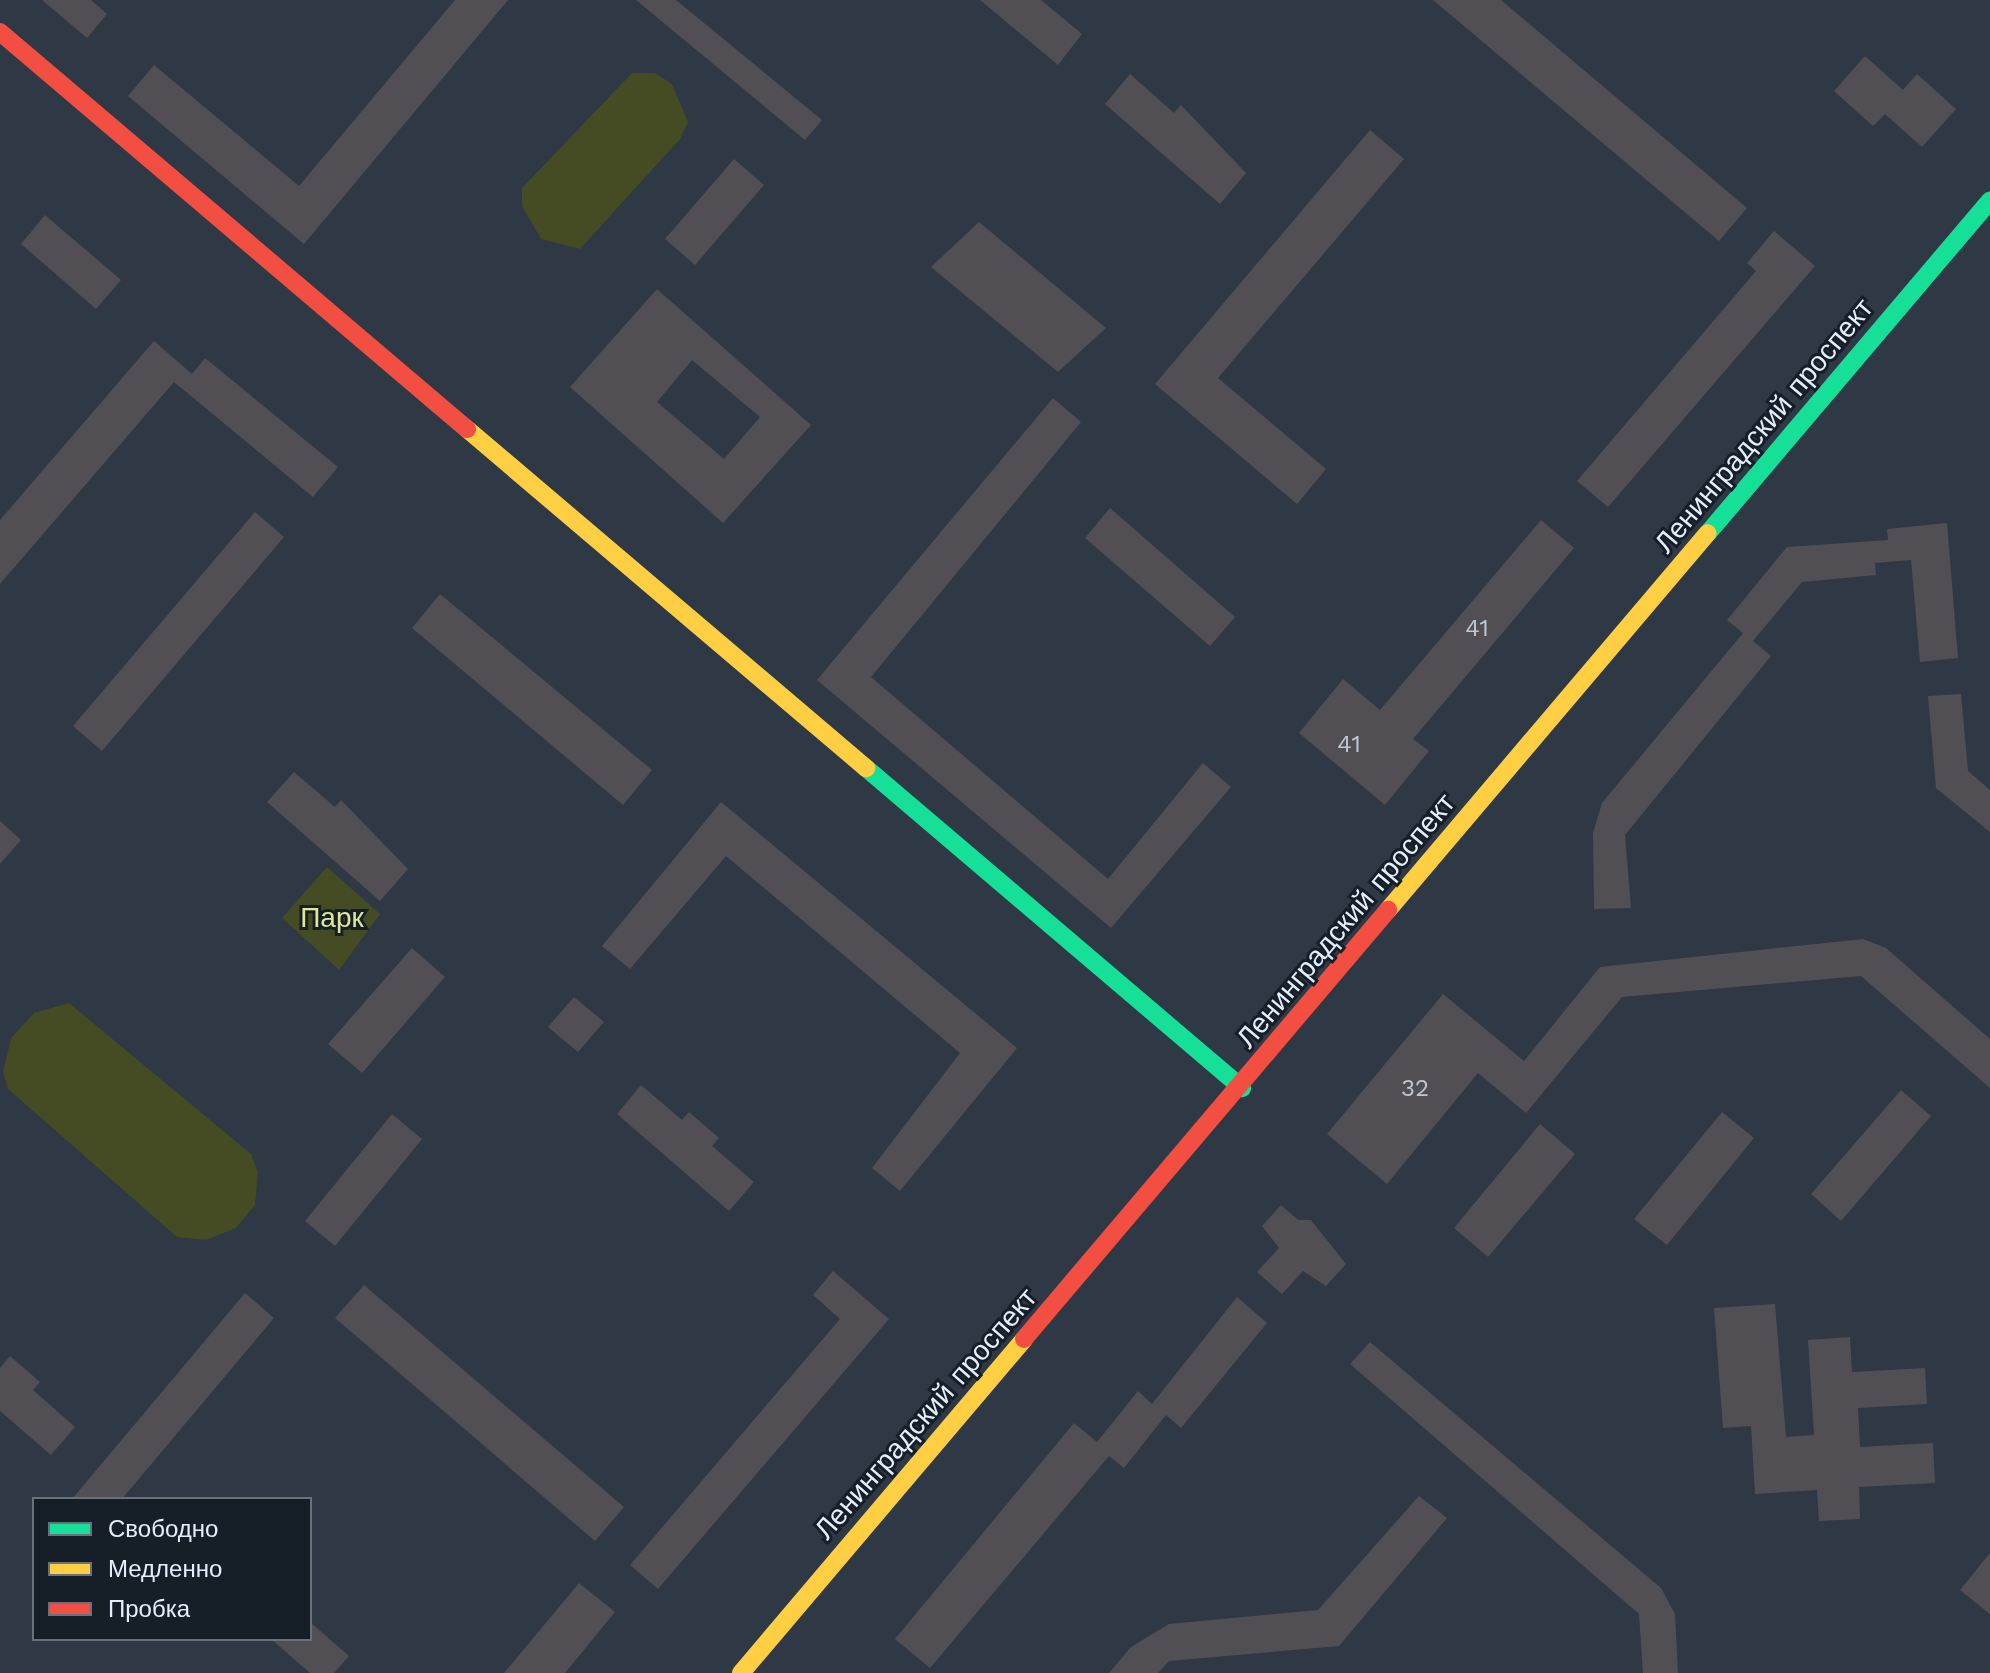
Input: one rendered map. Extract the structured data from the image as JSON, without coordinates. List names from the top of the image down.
{
  "streets": {
    "main road": ["Ленинградский проспект"]
  },
  "parks": ["Парк"],
  "house_numbers": ["41", "41", "32"],
  "legend": ["Свободно", "Медленно", "Пробка"]
}
